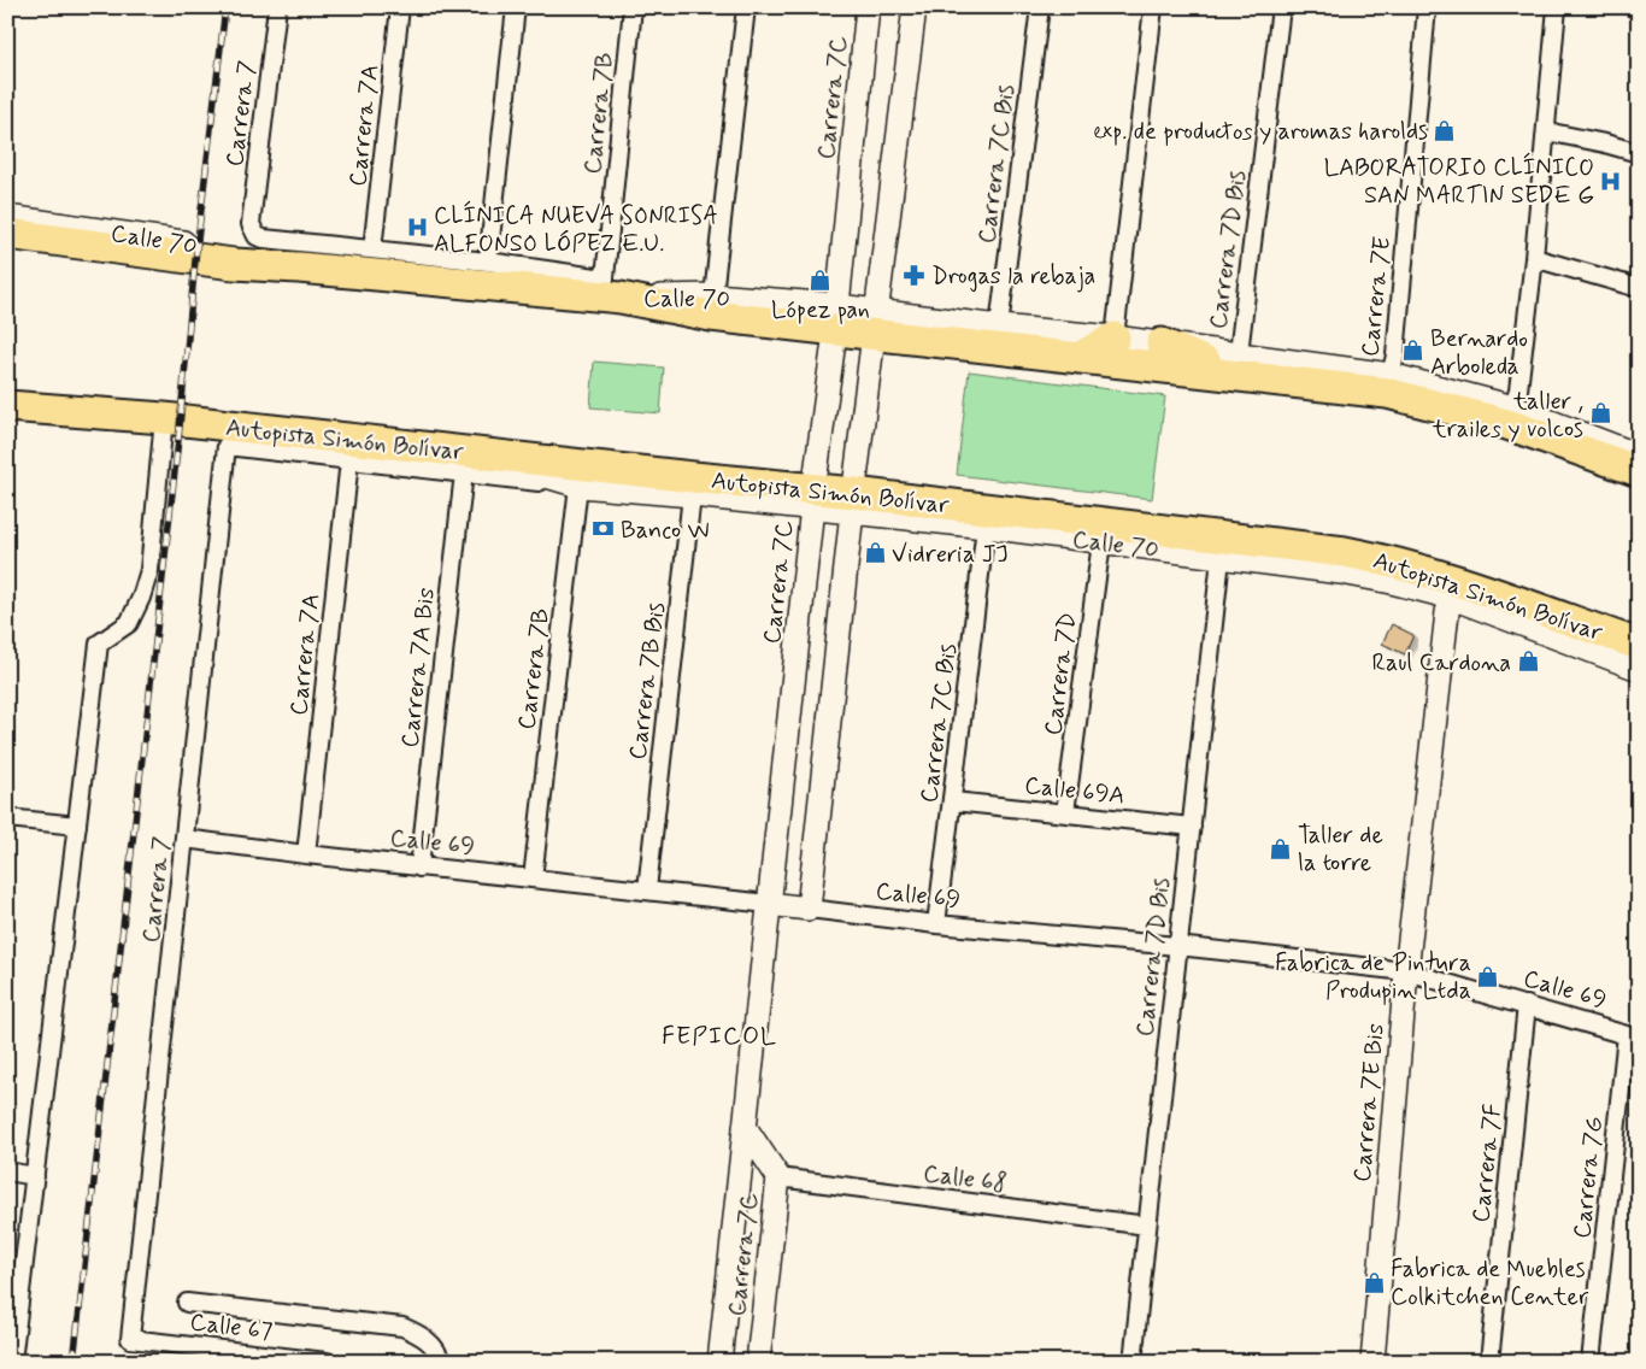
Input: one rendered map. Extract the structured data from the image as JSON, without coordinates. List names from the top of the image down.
{
  "streets": {
    "highway": ["Calle 70", "Autopista Simón Bolívar"],
    "street": [
      "Carrera 7C",
      "Carrera 7",
      "Carrera 7B",
      "Carrera 7A",
      "Carrera 7C Bis",
      "Carrera 7D Bis",
      "Carrera 7E",
      "Carrera 7A Bis",
      "Carrera 7D",
      "Carrera 7B Bis",
      "Calle 69A",
      "Calle 69",
      "Carrera 7E Bis",
      "Carrera 7F",
      "Calle 68",
      "Carrera 7G",
      "Calle 67"
    ]
  },
  "crossings": [
    ["Carrera 7C", "Calle 70"],
    ["Carrera 7C", "Autopista Simón Bolívar"],
    ["Carrera 7C", "Calle 69"],
    ["Carrera 7C", "Calle 68"],
    ["Carrera 7", "Carrera 7A"],
    ["Carrera 7", "Calle 69"],
    ["Carrera 7", "Calle 67"],
    ["Carrera 7B", "Calle 70"],
    ["Carrera 7B", "Autopista Simón Bolívar"],
    ["Carrera 7B", "Calle 69"],
    ["Carrera 7A", "Calle 69"],
    ["Carrera 7C Bis", "Calle 70"],
    ["Carrera 7C Bis", "Calle 69A"],
    ["Carrera 7C Bis", "Calle 69"],
    ["Calle 70", "Carrera 7D Bis"],
    ["Calle 70", "Autopista Simón Bolívar"],
    ["Calle 70", "Carrera 7D"],
    ["Calle 70", "Carrera 7E Bis"],
    ["Carrera 7D Bis", "Calle 69A"],
    ["Carrera 7D Bis", "Calle 69"],
    ["Carrera 7D Bis", "Calle 68"],
    ["Autopista Simón Bolívar", "Carrera 7A Bis"],
    ["Autopista Simón Bolívar", "Carrera 7B Bis"],
    ["Carrera 7A Bis", "Calle 69"],
    ["Carrera 7D", "Calle 69A"],
    ["Carrera 7B Bis", "Calle 69"],
    ["Calle 69", "Carrera 7E Bis"],
    ["Calle 69", "Carrera 7F"],
    ["Calle 69", "Carrera 7G"]
  ],
  "districts": ["FEPICOL"],
  "places": {
    "shop": [
      "exp. de productos y aromas harolds",
      "López pan",
      "Bernardo Arboleda",
      "taller , trailes y volcos",
      "Vidreria JJ",
      "Raul Cardona",
      "Taller de la torre",
      "Fabrica de Pintura Produpin Ltda",
      "Fabrica de Muebles Colkitchen Center"
    ],
    "hospital": ["LABORATORIO CLÍNICO SAN MARTIN SEDE G", "CLÍNICA NUEVA SONRISA ALFONSO LÓPEZ E.U."],
    "pharmacy": ["Drogas la rebaja"],
    "bank": ["Banco W"]
  }
}
